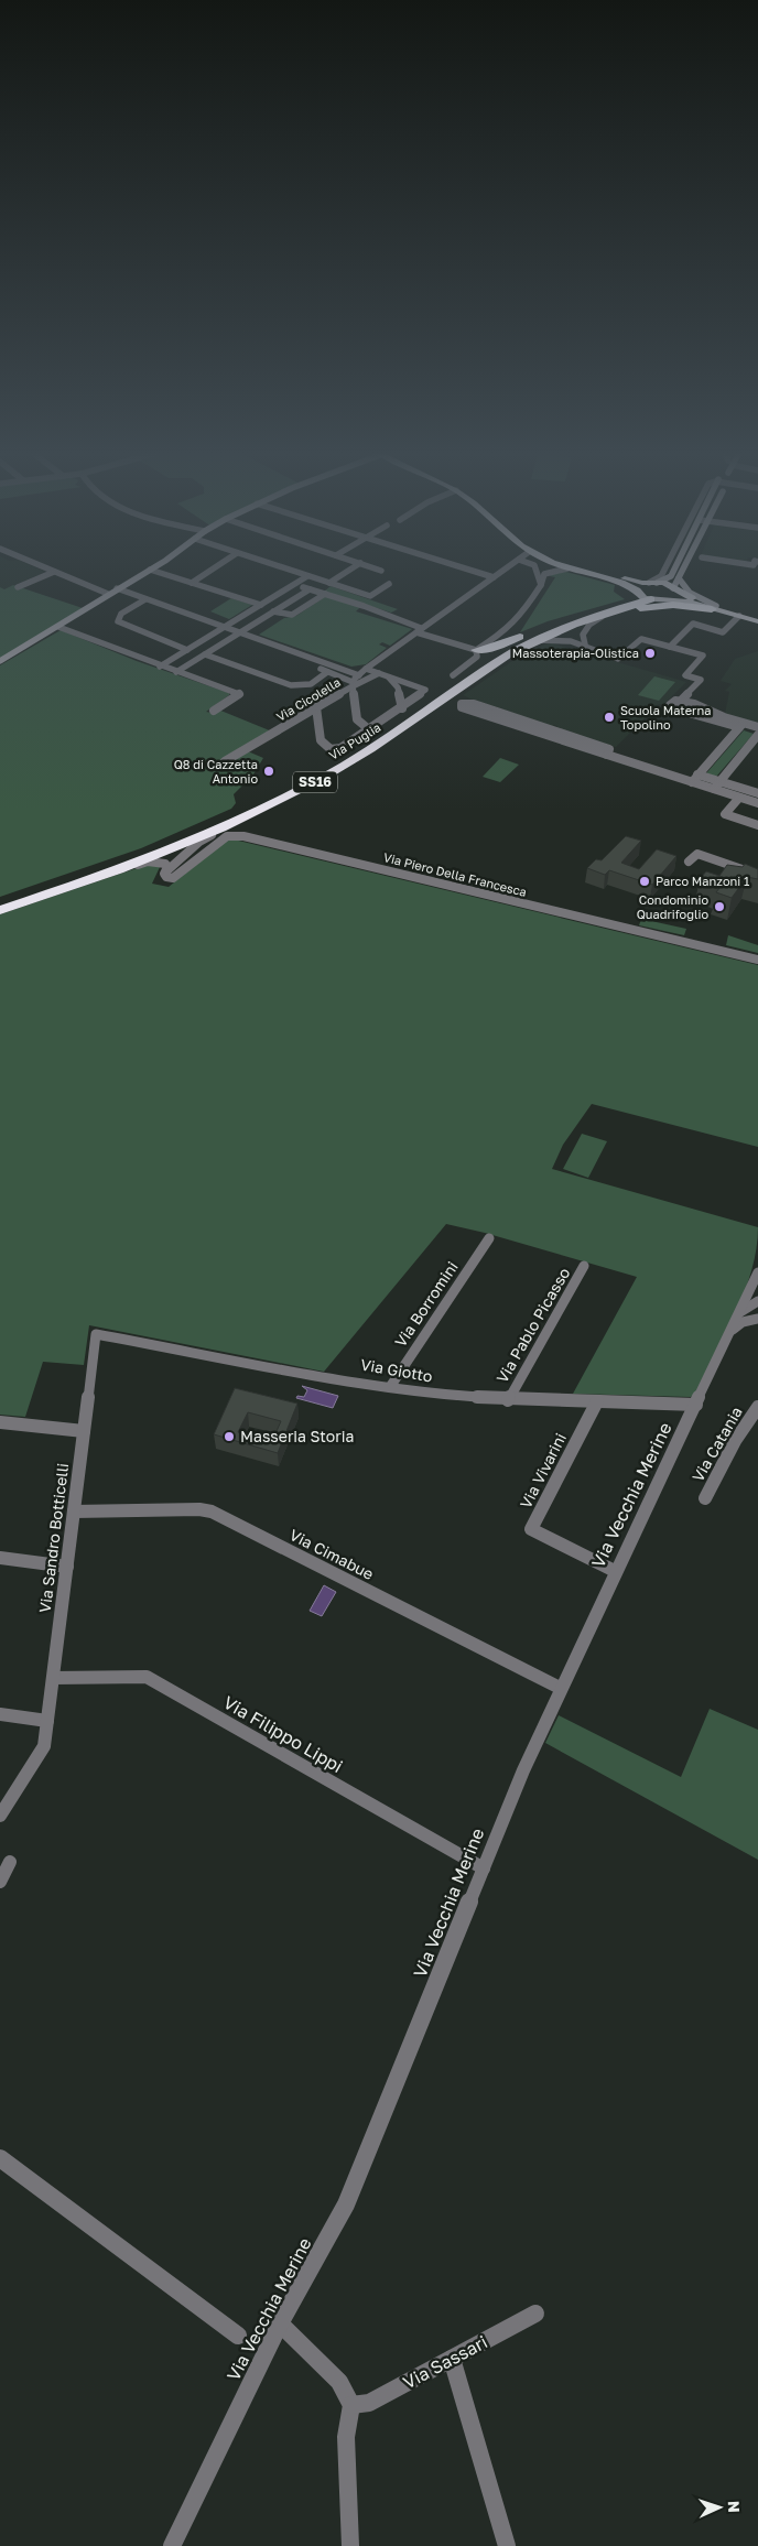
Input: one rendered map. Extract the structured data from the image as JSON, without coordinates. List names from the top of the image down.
{
  "streets": {
    "highway": ["Via Puglia", "SS16"],
    "street": [
      "Via Cicolella",
      "Via Piero Della Francesca",
      "Via Borromini",
      "Via Pablo Picasso",
      "Via Giotto",
      "Via Catania",
      "Via Vivarini",
      "Via Vecchia Merine",
      "Via Sandro Botticelli",
      "Via Cimabue",
      "Via Filippo Lippi",
      "Via Sassari"
    ]
  },
  "crossings": [
    ["Via Puglia", "SS16"],
    ["Via Puglia", "Via Piero Della Francesca"],
    ["Via Borromini", "Via Giotto"],
    ["Via Pablo Picasso", "Via Giotto"],
    ["Via Giotto", "Via Vivarini"],
    ["Via Giotto", "Via Vecchia Merine"],
    ["Via Giotto", "Via Sandro Botticelli"],
    ["Via Vivarini", "Via Vecchia Merine"],
    ["Via Vecchia Merine", "Via Cimabue"],
    ["Via Vecchia Merine", "Via Filippo Lippi"],
    ["Via Sandro Botticelli", "Via Cimabue"],
    ["Via Sandro Botticelli", "Via Filippo Lippi"]
  ],
  "places": [
    "Massoterapia-Olistica",
    "Scuola Materna Topolino",
    "Q8 di Cazzetta Antonio",
    "Parco Manzoni 1",
    "Condominio Quadrifoglio",
    "Masseria Storia"
  ],
  "north": "right"
}
